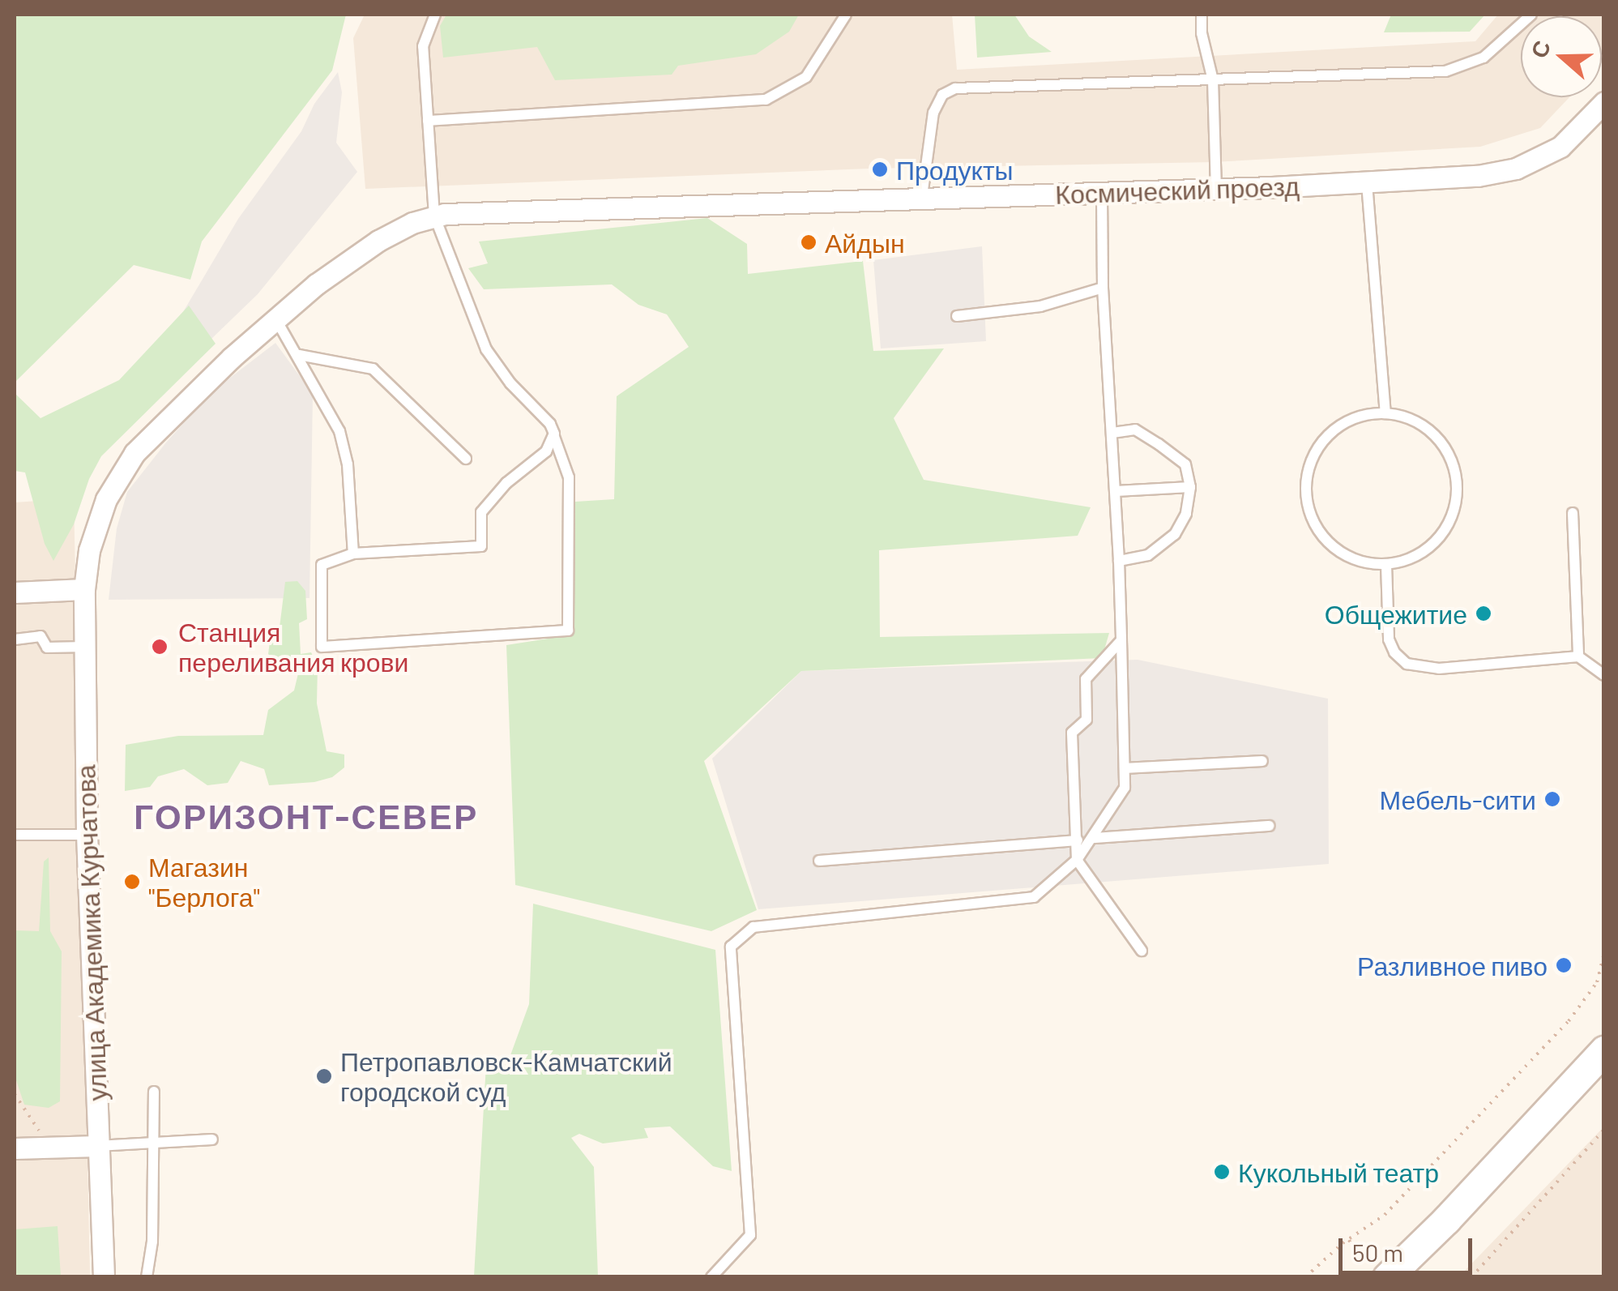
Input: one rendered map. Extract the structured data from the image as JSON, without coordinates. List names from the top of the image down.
{
  "streets": {
    "street": ["Космический проезд", "улица Академика Курчатова"]
  },
  "crossings": [
    ["Космический проезд", "улица Академика Курчатова"]
  ],
  "districts": ["ГОРИЗОНТ-СЕВЕР"],
  "places": [
    "Продукты",
    "Айдын",
    "Общежитие",
    "Станция переливания крови",
    "Мебель-сити",
    "Магазин \"Берлога\"",
    "Разливное пиво",
    "Петропавловск-Камчатский городской суд",
    "Кукольный театр"
  ],
  "scale_bar": "50 m",
  "north": "left"
}
